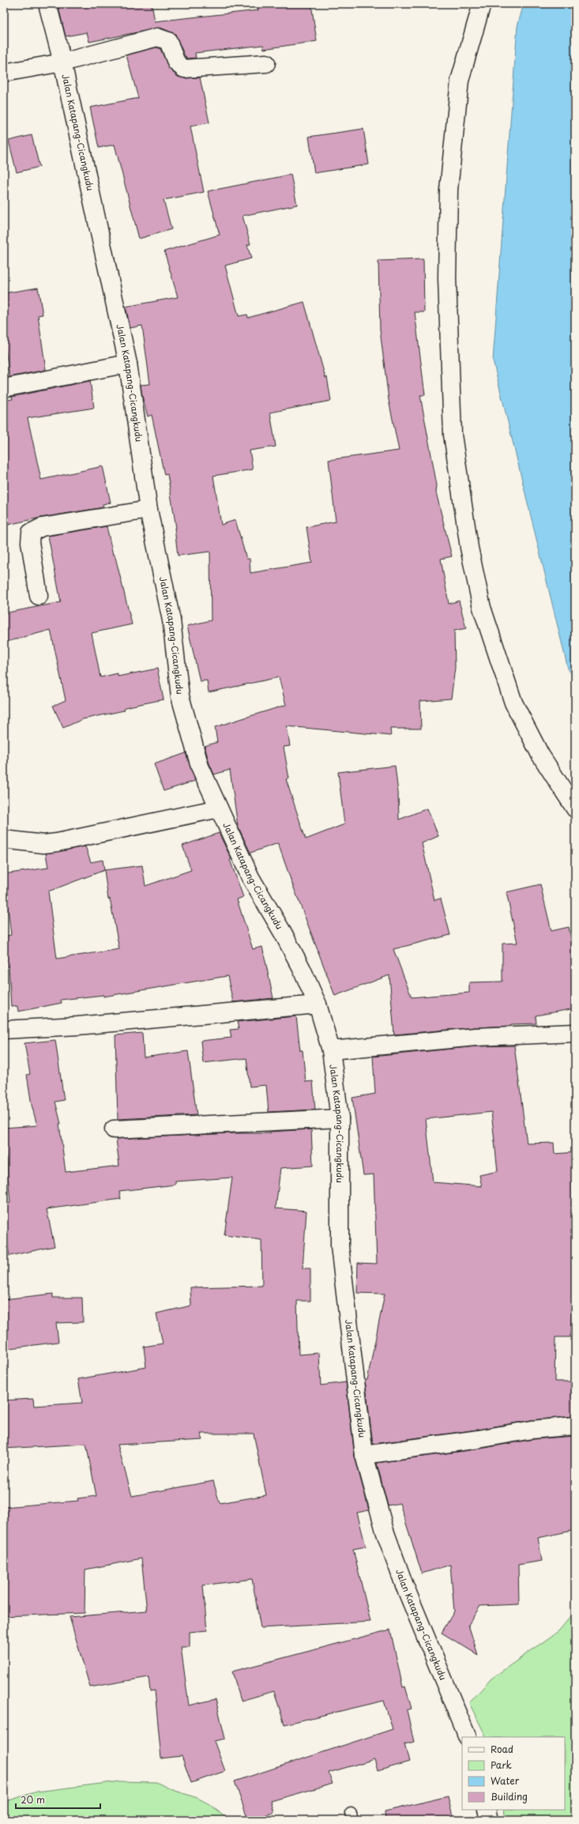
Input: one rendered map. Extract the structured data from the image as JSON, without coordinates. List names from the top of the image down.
{
  "streets": {
    "street": ["Jalan Katapang-Cicangkudu"]
  },
  "legend": [
    "Road",
    "Park",
    "Water",
    "Building"
  ],
  "scale_bar": "20 m"
}
